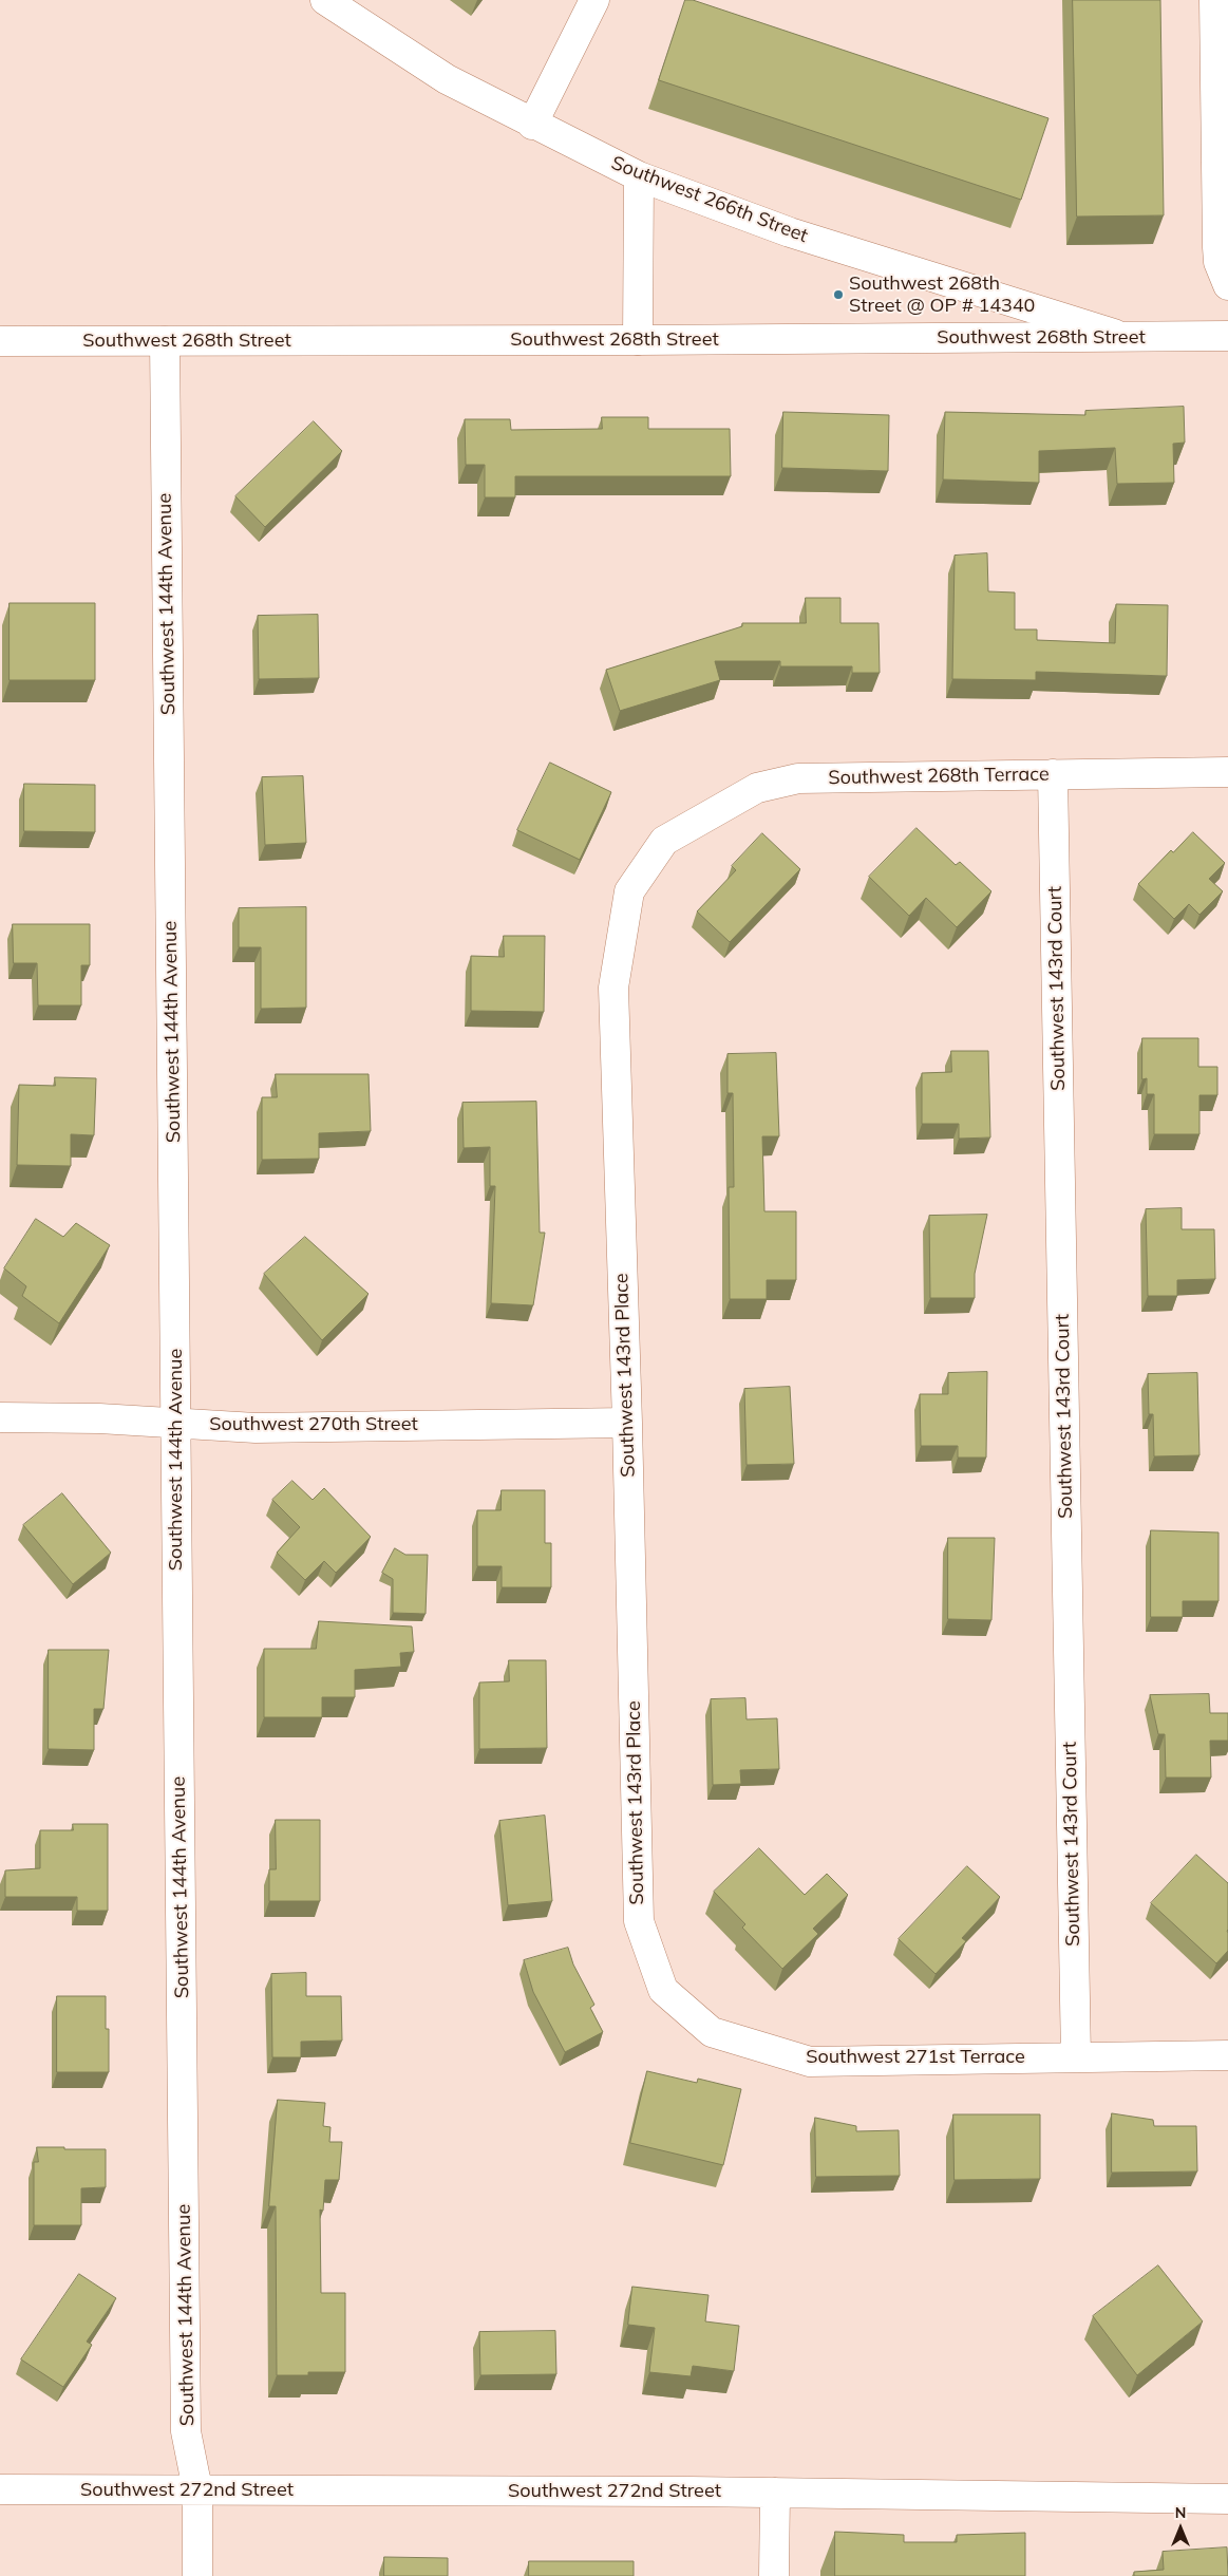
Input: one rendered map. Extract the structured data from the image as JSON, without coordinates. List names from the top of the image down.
{
  "streets": {
    "street": [
      "Southwest 266th Street",
      "Southwest 268th Street",
      "Southwest 144th Avenue",
      "Southwest 268th Terrace",
      "Southwest 143rd Court",
      "Southwest 143rd Place",
      "Southwest 270th Street",
      "Southwest 271st Terrace",
      "Southwest 272nd Street"
    ]
  },
  "crossings": [
    ["Southwest 266th Street", "Southwest 268th Street"],
    ["Southwest 268th Street", "Southwest 144th Avenue"],
    ["Southwest 144th Avenue", "Southwest 270th Street"],
    ["Southwest 144th Avenue", "Southwest 272nd Street"],
    ["Southwest 268th Terrace", "Southwest 143rd Court"],
    ["Southwest 268th Terrace", "Southwest 143rd Place"],
    ["Southwest 143rd Court", "Southwest 271st Terrace"],
    ["Southwest 143rd Place", "Southwest 270th Street"],
    ["Southwest 143rd Place", "Southwest 271st Terrace"]
  ],
  "places": ["Southwest 268th Street @ OP # 14340"],
  "north": "top"
}
